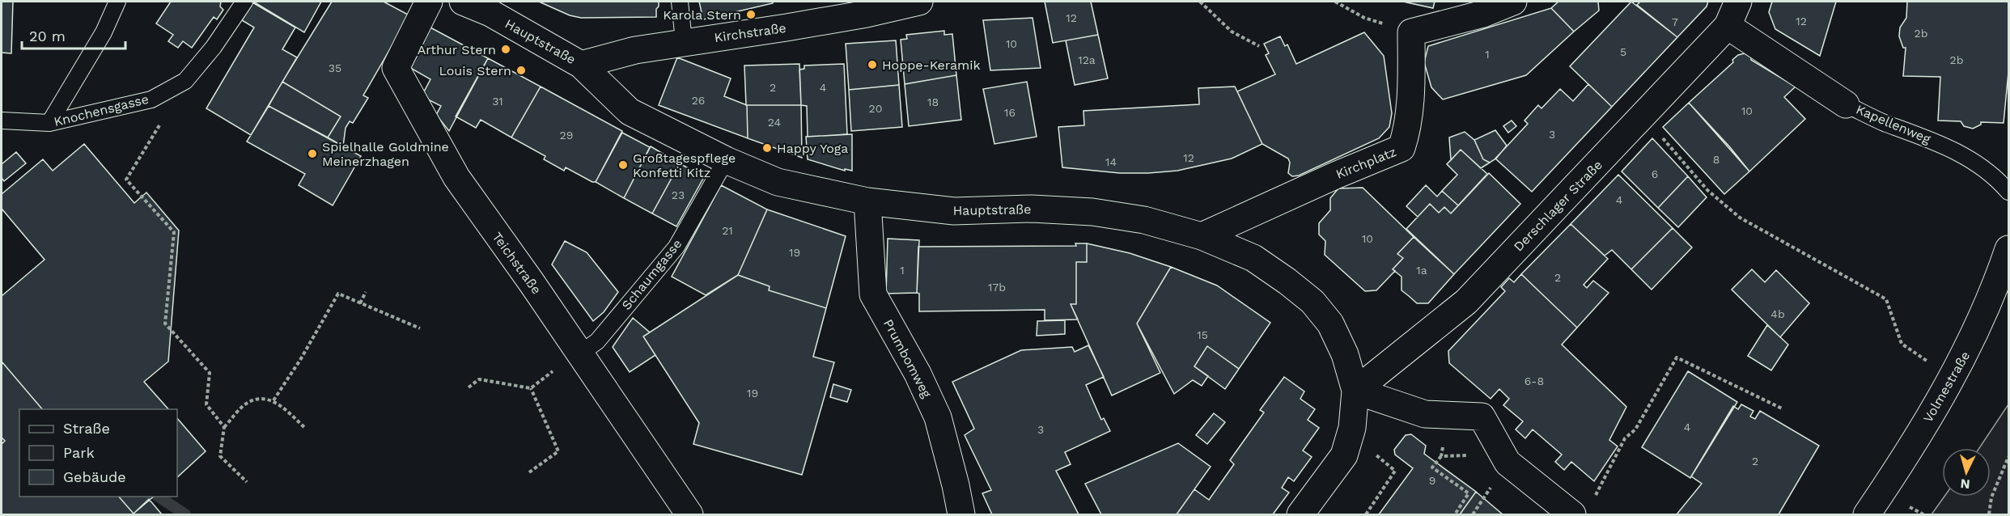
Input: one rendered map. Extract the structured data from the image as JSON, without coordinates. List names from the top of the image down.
{
  "streets": {
    "street": [
      "Kirchstraße",
      "Hauptstraße",
      "Kapellenweg",
      "Kirchplatz",
      "Derschlager Straße",
      "Teichstraße",
      "Prumbomweg",
      "Volmestraße"
    ],
    "lane": ["Knochensgasse", "Schaumgasse"]
  },
  "crossings": [
    ["Kirchstraße", "Hauptstraße"],
    ["Hauptstraße", "Kirchplatz"],
    ["Hauptstraße", "Derschlager Straße"],
    ["Hauptstraße", "Schaumgasse"],
    ["Hauptstraße", "Prumbomweg"],
    ["Kapellenweg", "Derschlager Straße"],
    ["Teichstraße", "Schaumgasse"]
  ],
  "places": [
    "Karola Stern",
    "Arthur Stern",
    "Hoppe-Keramik",
    "Louis Stern",
    "Happy Yoga",
    "Spielhalle Goldmine Meinerzhagen",
    "Großtagespflege Konfetti Kitz"
  ],
  "house_numbers": [
    "12",
    "12",
    "7",
    "2b",
    "10",
    "5",
    "1",
    "12a",
    "2b",
    "35",
    "2",
    "4",
    "26",
    "31",
    "18",
    "20",
    "10",
    "16",
    "24",
    "3",
    "29",
    "12",
    "8",
    "14",
    "6",
    "23",
    "4",
    "21",
    "10",
    "19",
    "1",
    "1a",
    "2",
    "17b",
    "4b",
    "15",
    "6-8",
    "19",
    "4",
    "3",
    "2",
    "9"
  ],
  "legend": ["Straße", "Park", "Gebäude"],
  "scale_bar": "20 m",
  "north": "bottom"
}
